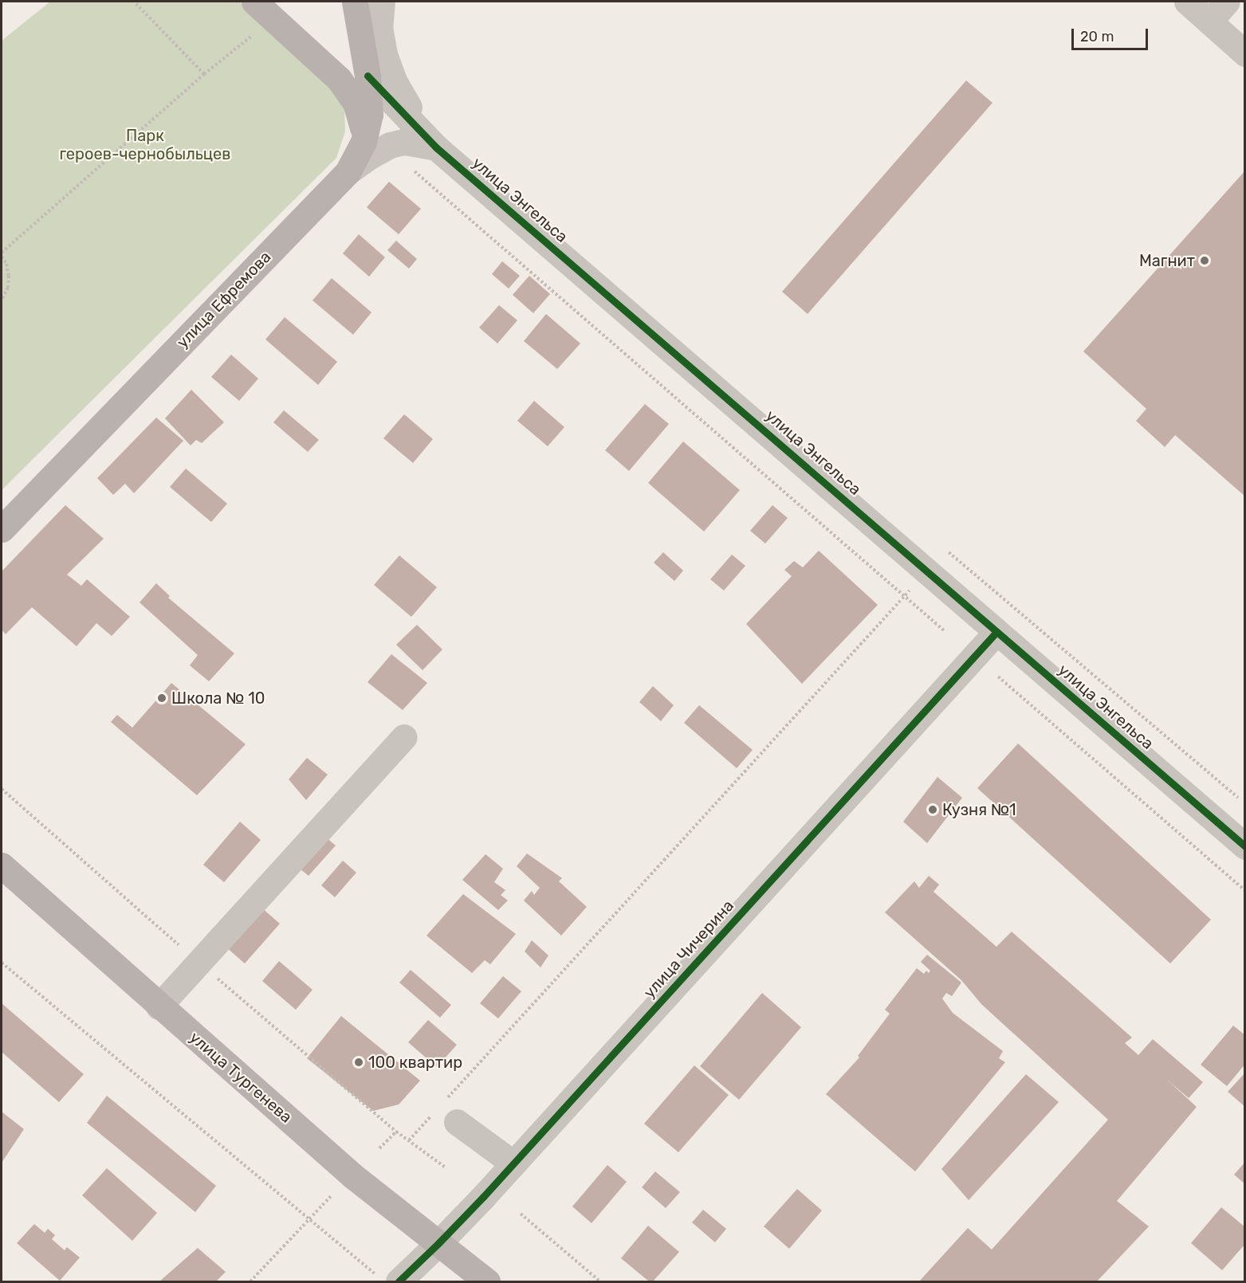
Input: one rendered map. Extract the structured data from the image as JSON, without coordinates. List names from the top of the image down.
{
  "streets": {
    "main road": ["улица Ефремова", "улица Тургенева"],
    "street": ["улица Энгельса", "улица Чичерина"]
  },
  "crossings": [
    ["улица Энгельса", "улица Ефремова"],
    ["улица Энгельса", "улица Чичерина"],
    ["улица Чичерина", "улица Тургенева"]
  ],
  "parks": ["Парк героев-чернобыльцев"],
  "places": [
    "Магнит",
    "Школа № 10",
    "Кузня №1",
    "100 квартир"
  ],
  "scale_bar": "20 m"
}
